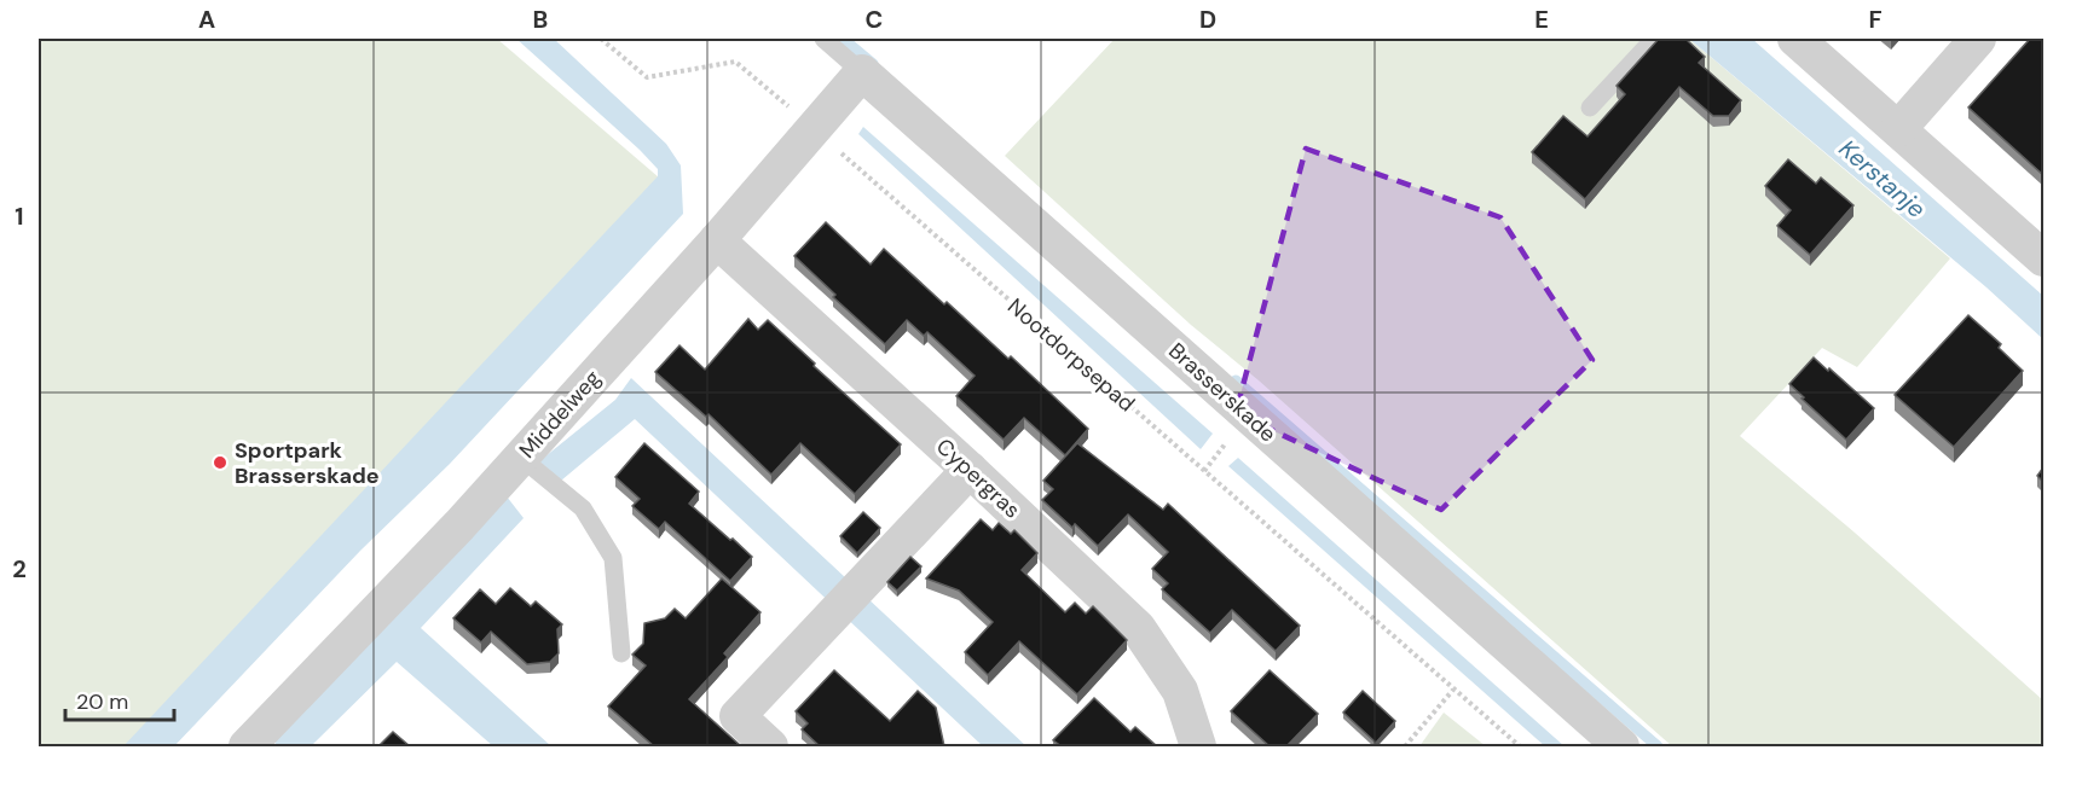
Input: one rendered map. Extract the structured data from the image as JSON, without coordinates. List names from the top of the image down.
{
  "streets": {
    "street": ["Brasserskade", "Middelweg", "Cypergras"],
    "path": ["Nootdorpsepad"]
  },
  "crossings": [
    ["Nootdorpsepad", "Middelweg"],
    ["Brasserskade", "Middelweg"],
    ["Middelweg", "Cypergras"]
  ],
  "water": ["Kerstanje"],
  "places": ["Sportpark Brasserskade"],
  "scale_bar": "20 m",
  "grid": {
    "columns": [
      "A",
      "B",
      "C",
      "D",
      "E",
      "F"
    ],
    "rows": ["1", "2"]
  }
}
